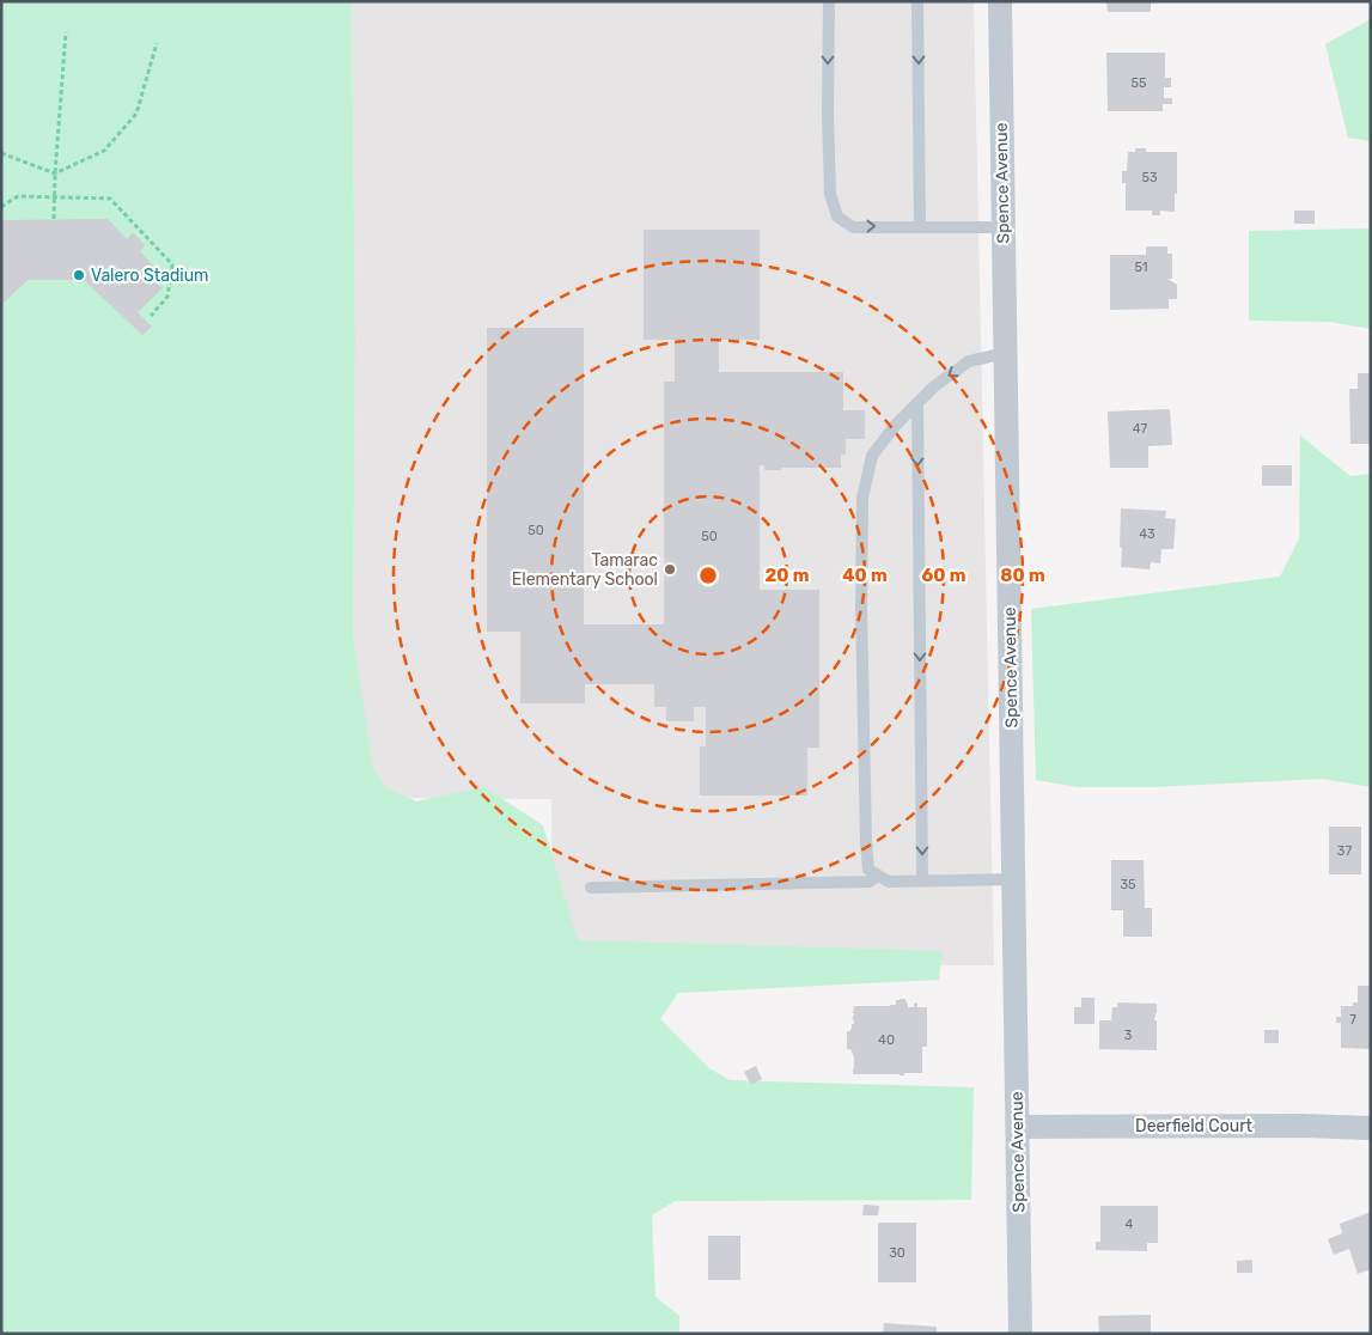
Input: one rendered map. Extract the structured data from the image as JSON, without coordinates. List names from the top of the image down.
{
  "streets": {
    "street": ["Spence Avenue", "Deerfield Court"]
  },
  "crossings": [
    ["Spence Avenue", "Deerfield Court"]
  ],
  "places": ["Valero Stadium", "Tamarac Elementary School"],
  "house_numbers": [
    "55",
    "53",
    "51",
    "47",
    "50",
    "43",
    "50",
    "37",
    "35",
    "7",
    "3",
    "40",
    "4",
    "30"
  ],
  "rings": [
    "20 m",
    "40 m",
    "60 m",
    "80 m"
  ]
}
